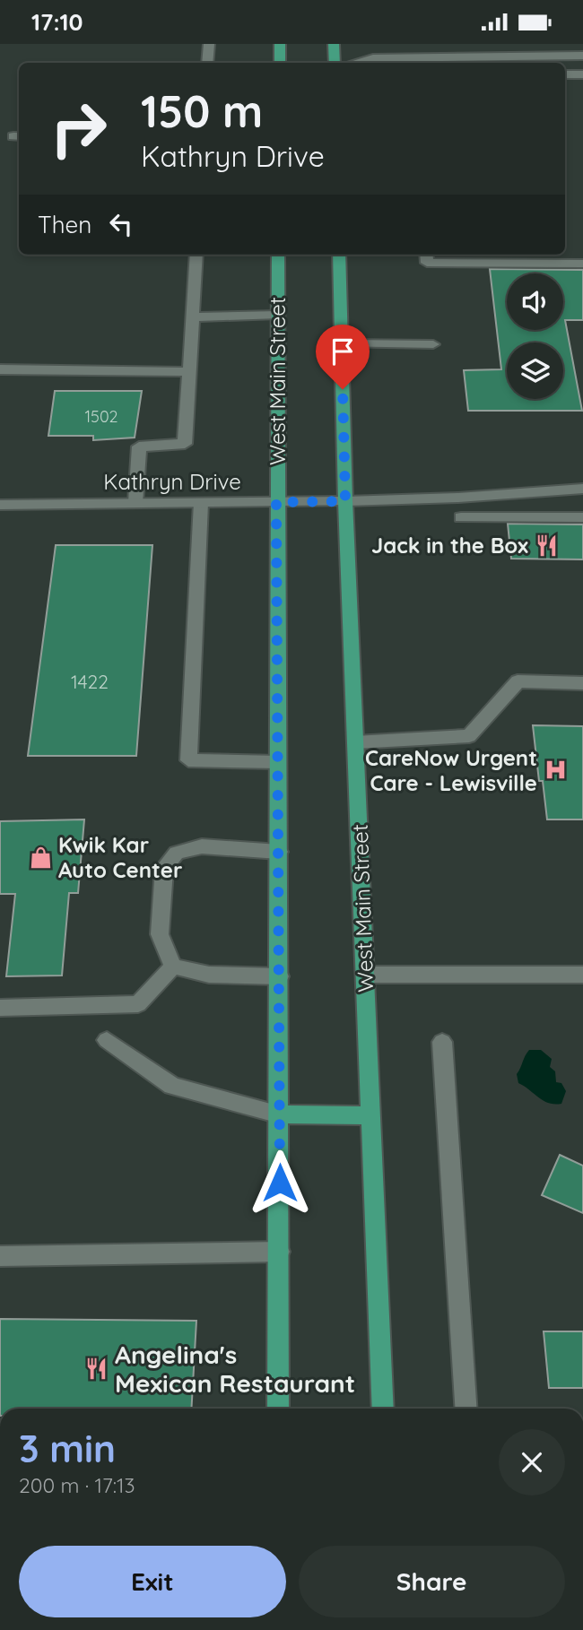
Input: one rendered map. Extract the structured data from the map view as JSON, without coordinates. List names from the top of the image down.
{
  "streets": {
    "main road": ["West Main Street"],
    "street": ["Kathryn Drive"]
  },
  "crossings": [
    ["West Main Street", "Kathryn Drive"]
  ],
  "places": {
    "restaurant": ["Jack in the Box", "Angelina's Mexican Restaurant"],
    "hospital": ["CareNow Urgent Care - Lewisville"],
    "shop": ["Kwik Kar Auto Center"]
  },
  "house_numbers": ["1502", "1422"],
  "page": {
    "status": "17:10",
    "turn": ["150 m", "Kathryn Drive"],
    "then": "Then",
    "heading": ["3 min", "200 m · 17:13"],
    "buttons": ["Exit", "Share"]
  }
}
